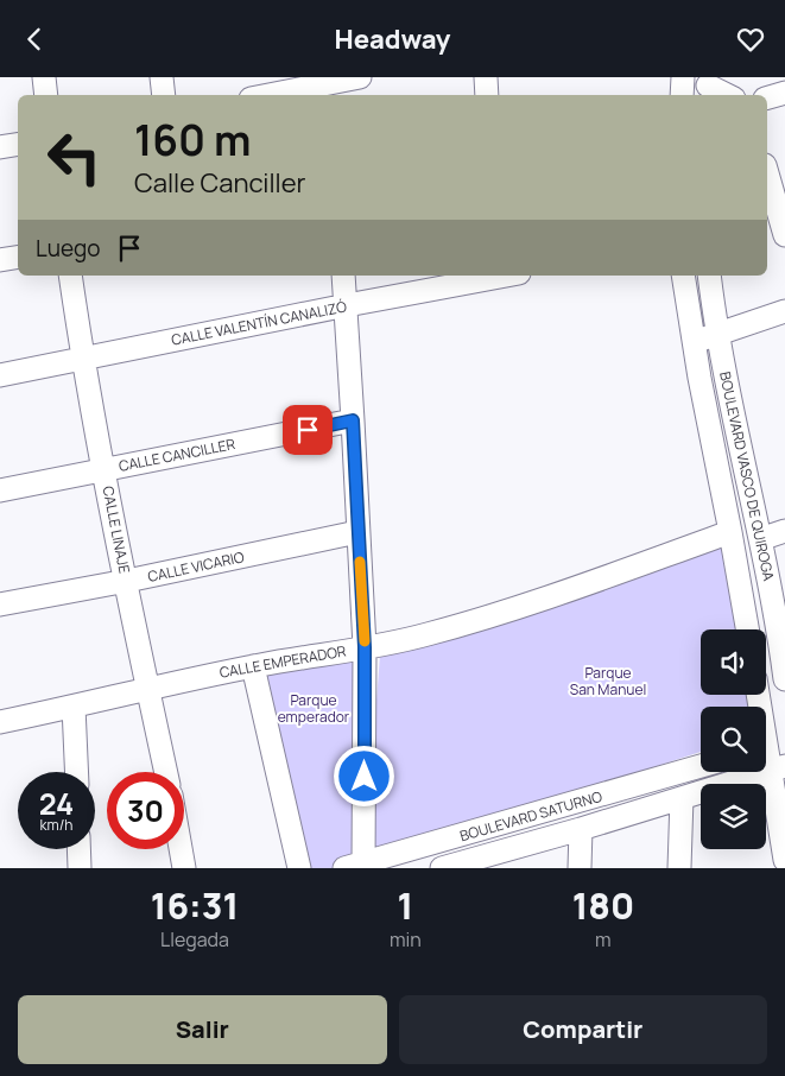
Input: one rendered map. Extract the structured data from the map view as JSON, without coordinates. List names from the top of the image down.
{
  "streets": {
    "street": [
      "CALLE VALENTÍN CANALIZÓ",
      "CALLE CANCILLER",
      "BOULEVARD VASCO DE QUIROGA",
      "CALLE LINAJE",
      "CALLE VICARIO",
      "CALLE EMPERADOR",
      "BOULEVARD SATURNO"
    ]
  },
  "crossings": [
    ["CALLE VALENTÍN CANALIZÓ", "CALLE LINAJE"],
    ["CALLE CANCILLER", "CALLE LINAJE"],
    ["BOULEVARD VASCO DE QUIROGA", "CALLE EMPERADOR"],
    ["CALLE LINAJE", "CALLE VICARIO"],
    ["CALLE LINAJE", "CALLE EMPERADOR"]
  ],
  "parks": ["Parque San Manuel", "Parque emperador"],
  "page": {
    "header": "Headway",
    "turn": ["160 m", "Calle Canciller"],
    "then": "Luego",
    "speed": "24 km/h",
    "limit": "30",
    "eta": [
      "16:31",
      "Llegada",
      "1",
      "min",
      "180",
      "m"
    ],
    "buttons": ["Salir", "Compartir"]
  }
}
